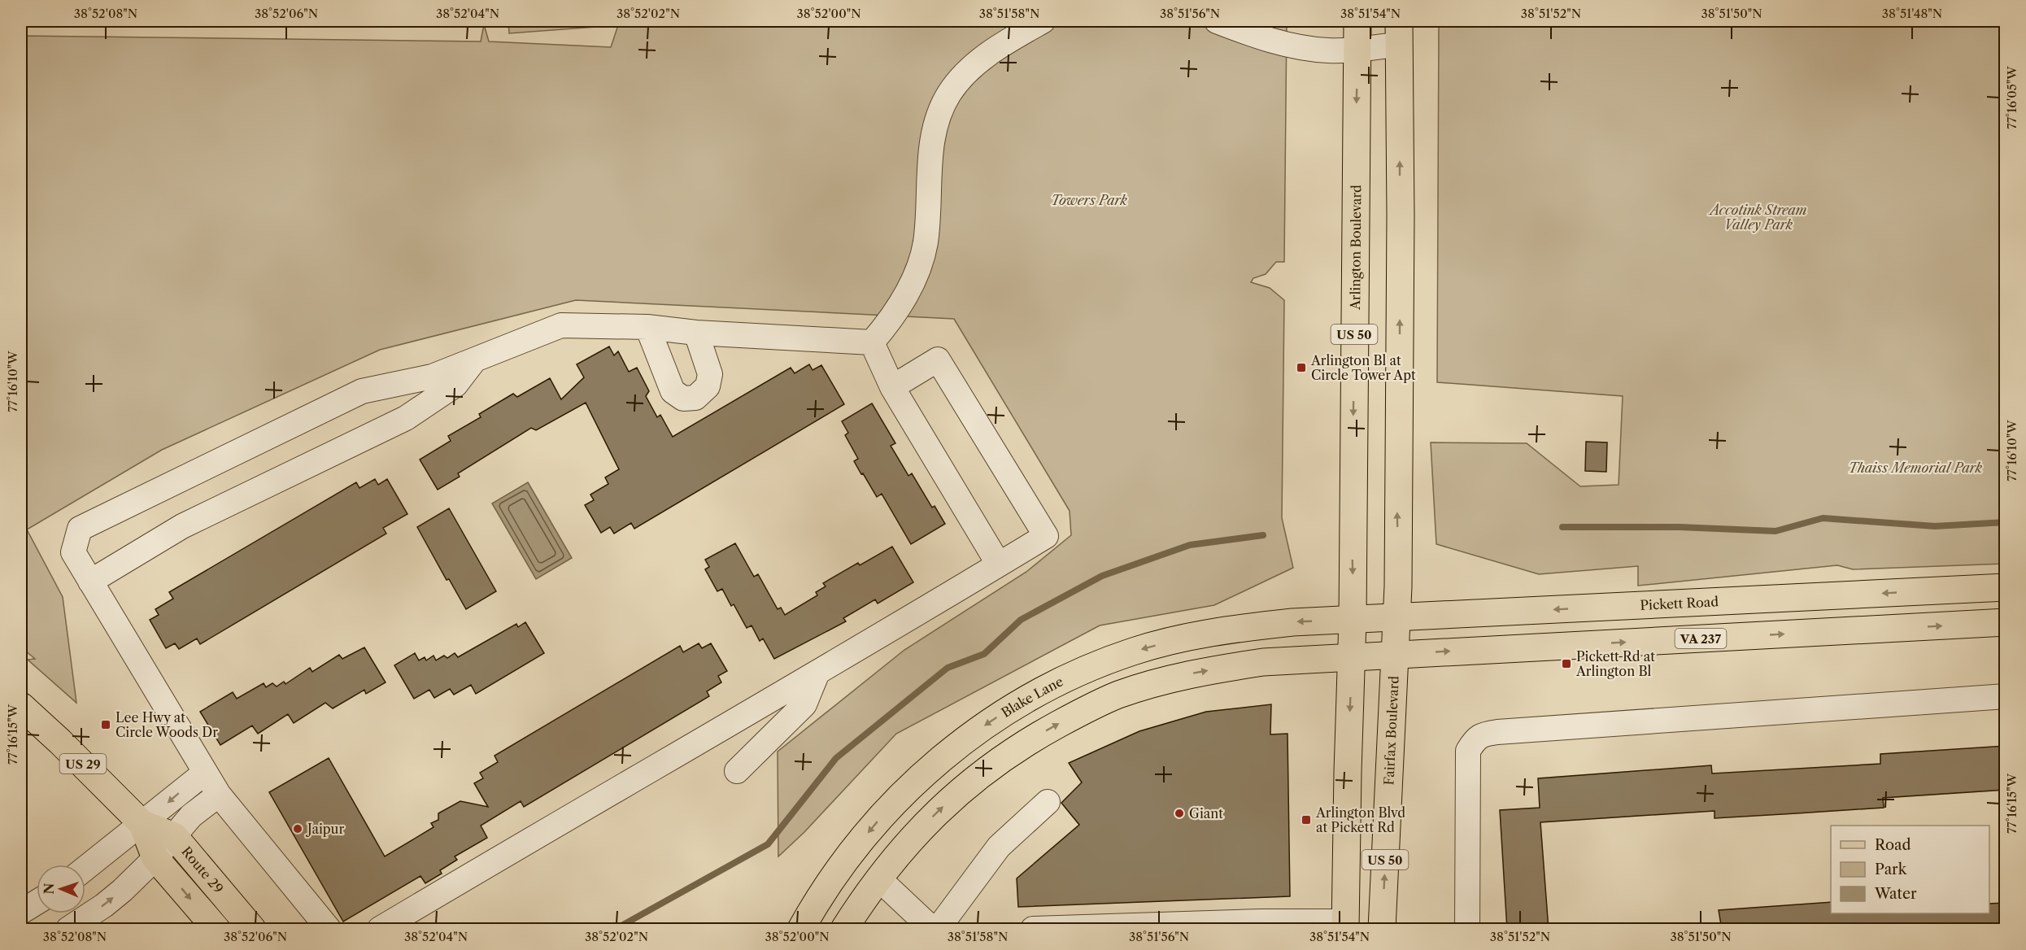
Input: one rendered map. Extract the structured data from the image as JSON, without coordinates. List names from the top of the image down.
{
  "streets": {
    "main road": [
      "Arlington Boulevard",
      "US 50",
      "Pickett Road",
      "VA 237",
      "Blake Lane",
      "Fairfax Boulevard",
      "US 29",
      "Route 29"
    ]
  },
  "crossings": [
    ["Arlington Boulevard", "US 50"],
    ["Arlington Boulevard", "Pickett Road"],
    ["Arlington Boulevard", "Blake Lane"],
    ["US 50", "Pickett Road"],
    ["US 50", "Blake Lane"],
    ["US 50", "Fairfax Boulevard"],
    ["Pickett Road", "Blake Lane"],
    ["Pickett Road", "Fairfax Boulevard"],
    ["VA 237", "Fairfax Boulevard"]
  ],
  "parks": ["Towers Park", "Accotink Stream Valley Park", "Thaiss Memorial Park"],
  "places": {
    "transit": [
      "Arlington Bl at Circle Tower Apt",
      "Pickett Rd at Arlington Bl",
      "Lee Hwy at Circle Woods Dr",
      "Arlington Blvd at Pickett Rd"
    ],
    "other": ["Giant", "Jaipur"]
  },
  "legend": ["Road", "Park", "Water"],
  "north": "left",
  "coordinates": [
    "38°52'08\"N",
    "38°52'06\"N",
    "38°52'04\"N",
    "38°52'02\"N",
    "38°52'00\"N",
    "38°51'58\"N",
    "38°51'56\"N",
    "38°51'54\"N",
    "38°51'52\"N",
    "38°51'50\"N",
    "38°51'48\"N",
    "77°16'05\"W",
    "77°16'10\"W",
    "77°16'15\"W"
  ]
}
